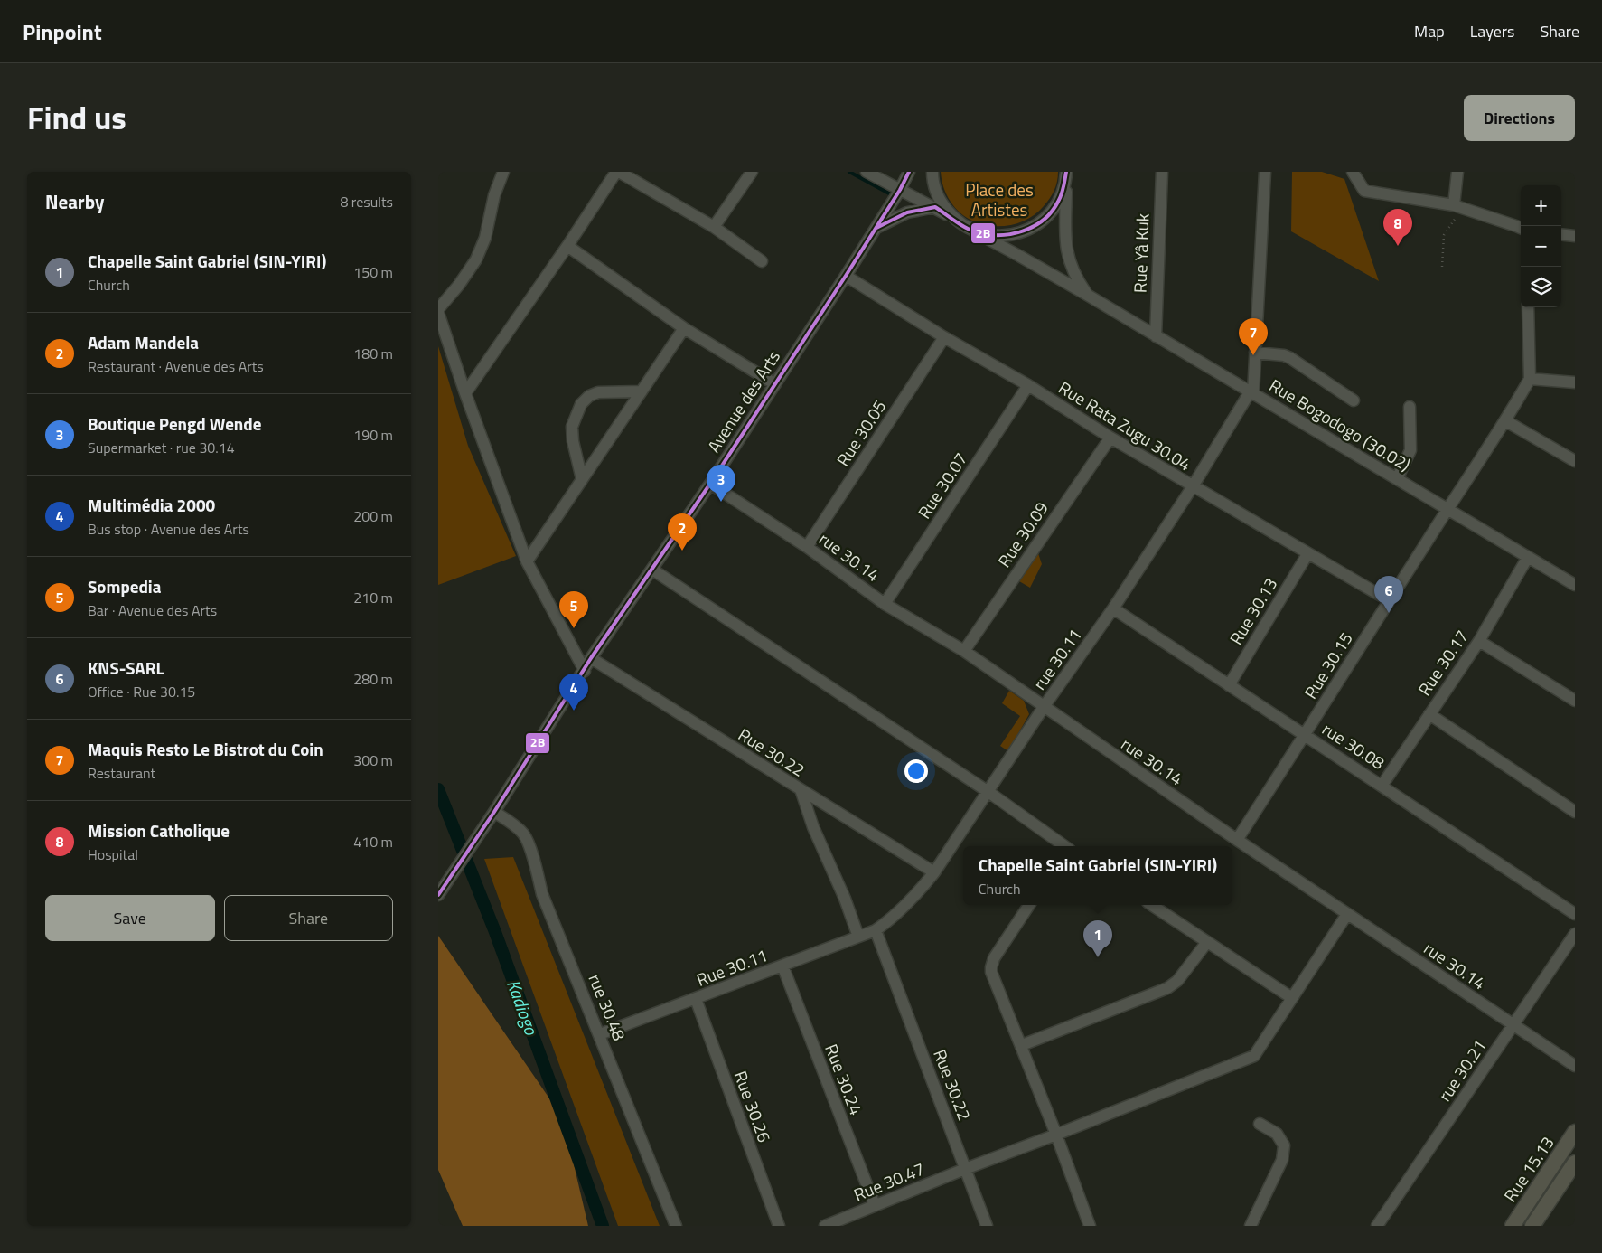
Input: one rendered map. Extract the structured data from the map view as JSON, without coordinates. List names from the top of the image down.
{
  "streets": {
    "main road": ["Rue 15.13"],
    "street": [
      "Rue Yâ Kuk",
      "Avenue des Arts",
      "Rue Bogodogo (30.02)",
      "Rue Rata Zugu 30.04",
      "Rue 30.05",
      "Rue 30.07",
      "Rue 30.09",
      "rue 30.14",
      "Rue 30.13",
      "rue 30.11",
      "Rue 30.17",
      "Rue 30.15",
      "rue 30.08",
      "Rue 30.22",
      "Rue 30.11",
      "rue 30.48",
      "rue 30.21",
      "Rue 30.24",
      "Rue 30.26",
      "Rue 30.47"
    ]
  },
  "crossings": [
    ["Rue Yâ Kuk", "Rue Bogodogo (30.02)"],
    ["Avenue des Arts", "Rue Rata Zugu 30.04"],
    ["Avenue des Arts", "rue 30.14"],
    ["Avenue des Arts", "Rue 30.22"],
    ["Avenue des Arts", "rue 30.48"],
    ["Rue Bogodogo (30.02)", "rue 30.11"],
    ["Rue Bogodogo (30.02)", "Rue 30.17"],
    ["Rue Bogodogo (30.02)", "Rue 30.15"],
    ["Rue Rata Zugu 30.04", "Rue 30.05"],
    ["Rue Rata Zugu 30.04", "Rue 30.07"],
    ["Rue Rata Zugu 30.04", "Rue 30.09"],
    ["Rue Rata Zugu 30.04", "Rue 30.13"],
    ["Rue Rata Zugu 30.04", "rue 30.11"],
    ["Rue Rata Zugu 30.04", "Rue 30.15"],
    ["Rue 30.05", "rue 30.14"],
    ["Rue 30.07", "rue 30.14"],
    ["Rue 30.09", "rue 30.14"],
    ["rue 30.14", "rue 30.11"],
    ["rue 30.14", "Rue 30.15"],
    ["rue 30.14", "rue 30.21"],
    ["rue 30.14", "Rue 30.47"],
    ["Rue 30.13", "rue 30.08"],
    ["rue 30.11", "rue 30.08"],
    ["rue 30.11", "Rue 30.22"],
    ["rue 30.11", "Rue 30.11"],
    ["Rue 30.17", "rue 30.08"],
    ["Rue 30.15", "rue 30.08"],
    ["Rue 30.22", "Rue 30.11"],
    ["Rue 30.22", "Rue 30.47"],
    ["Rue 30.11", "rue 30.48"],
    ["Rue 30.11", "Rue 30.24"],
    ["Rue 30.11", "Rue 30.26"],
    ["Rue 30.24", "Rue 30.47"]
  ],
  "water": ["Kadiogo"],
  "parks": ["Place des Artistes"],
  "lines": ["transit line 2B"],
  "page": {
    "header": "Pinpoint",
    "nav": ["Map", "Layers", "Share"],
    "title": "Find us",
    "buttons": [
      "Directions",
      ["Save", "Share"]
    ],
    "heading": ["Nearby", "8 results"],
    "map_buttons": ["+", "−"],
    "pins": [
      "8",
      "7",
      "3",
      "2",
      "6",
      "5",
      "4",
      "1"
    ],
    "list": [
      {
        "mark": "1",
        "name": "Chapelle Saint Gabriel (SIN-YIRI)",
        "note": "Church",
        "value": "150 m"
      },
      {
        "mark": "2",
        "name": "Adam Mandela",
        "note": "Restaurant · Avenue des Arts",
        "value": "180 m"
      },
      {
        "mark": "3",
        "name": "Boutique Pengd Wende",
        "note": "Supermarket · rue 30.14",
        "value": "190 m"
      },
      {
        "mark": "4",
        "name": "Multimédia 2000",
        "note": "Bus stop · Avenue des Arts",
        "value": "200 m"
      },
      {
        "mark": "5",
        "name": "Sompedia",
        "note": "Bar · Avenue des Arts",
        "value": "210 m"
      },
      {
        "mark": "6",
        "name": "KNS-SARL",
        "note": "Office · Rue 30.15",
        "value": "280 m"
      },
      {
        "mark": "7",
        "name": "Maquis Resto Le Bistrot du Coin",
        "note": "Restaurant",
        "value": "300 m"
      },
      {
        "mark": "8",
        "name": "Mission Catholique",
        "note": "Hospital",
        "value": "410 m"
      }
    ],
    "popup": ["Chapelle Saint Gabriel (SIN-YIRI)", "Church"]
  }
}
